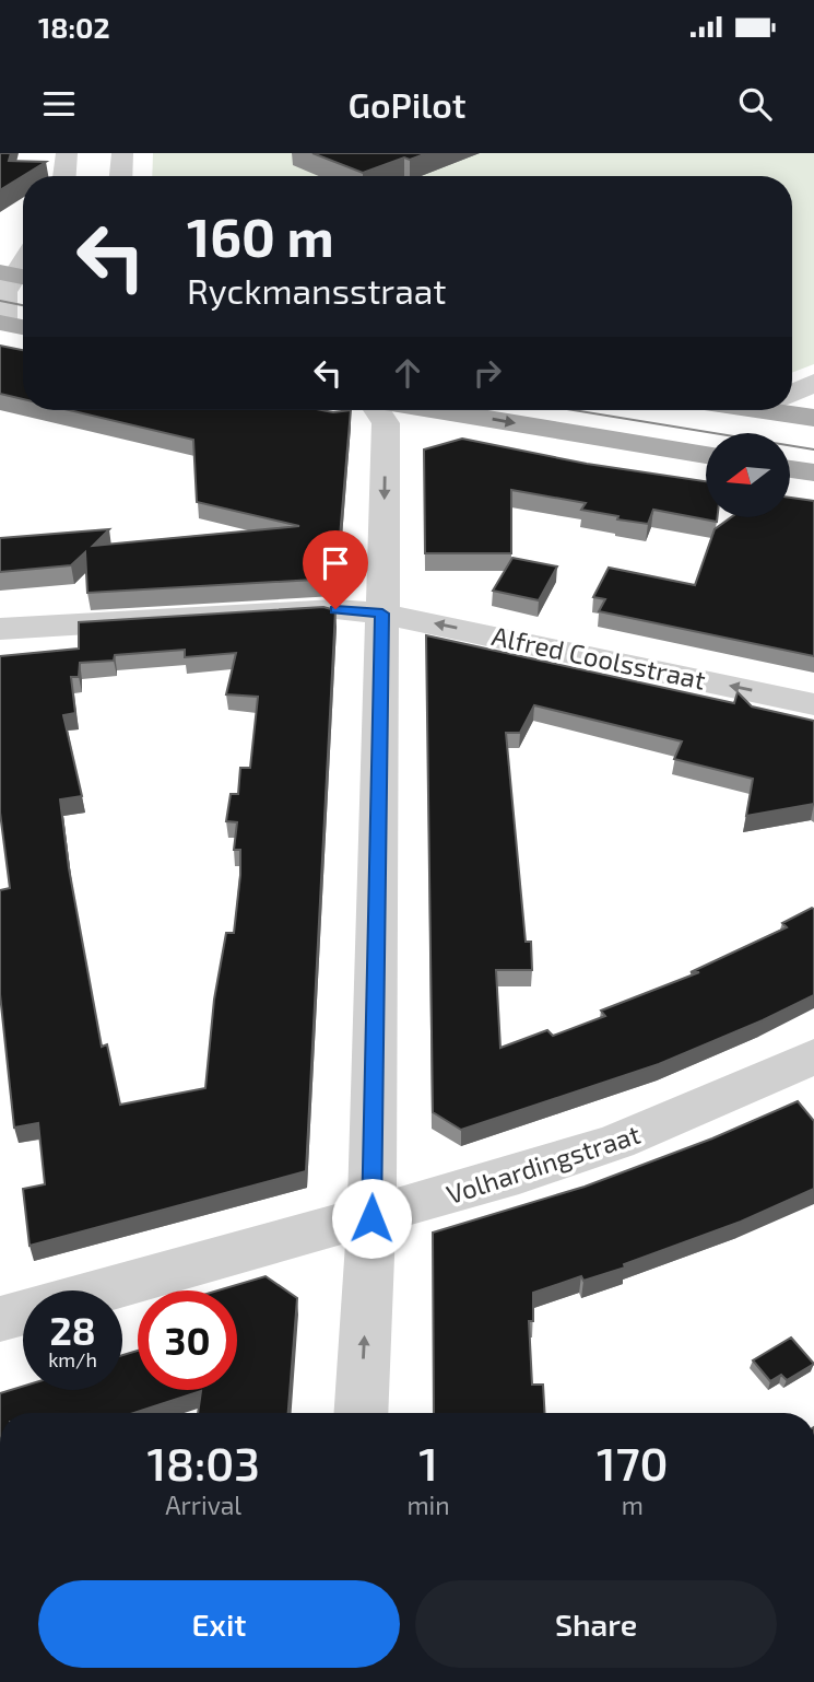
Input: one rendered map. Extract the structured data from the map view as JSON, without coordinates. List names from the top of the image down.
{
  "streets": {
    "street": ["Alfred Coolsstraat", "Volhardingstraat"]
  },
  "one_way": ["Alfred Coolsstraat"],
  "north": "left",
  "page": {
    "status": "18:02",
    "header": "GoPilot",
    "turn": ["160 m", "Ryckmansstraat"],
    "speed": "28 km/h",
    "limit": "30",
    "eta": [
      "18:03",
      "Arrival",
      "1",
      "min",
      "170",
      "m"
    ],
    "buttons": ["Exit", "Share"]
  }
}
